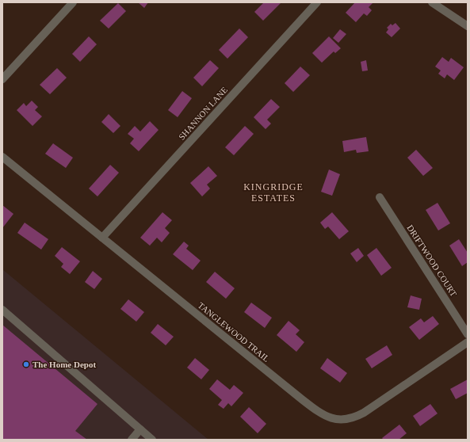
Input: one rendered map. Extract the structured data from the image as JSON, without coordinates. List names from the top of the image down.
{
  "streets": {
    "street": ["SHANNON LANE", "DRIFTWOOD COURT", "TANGLEWOOD TRAIL"]
  },
  "crossings": [
    ["SHANNON LANE", "TANGLEWOOD TRAIL"]
  ],
  "districts": ["KINGRIDGE ESTATES"],
  "places": ["The Home Depot"]
}
